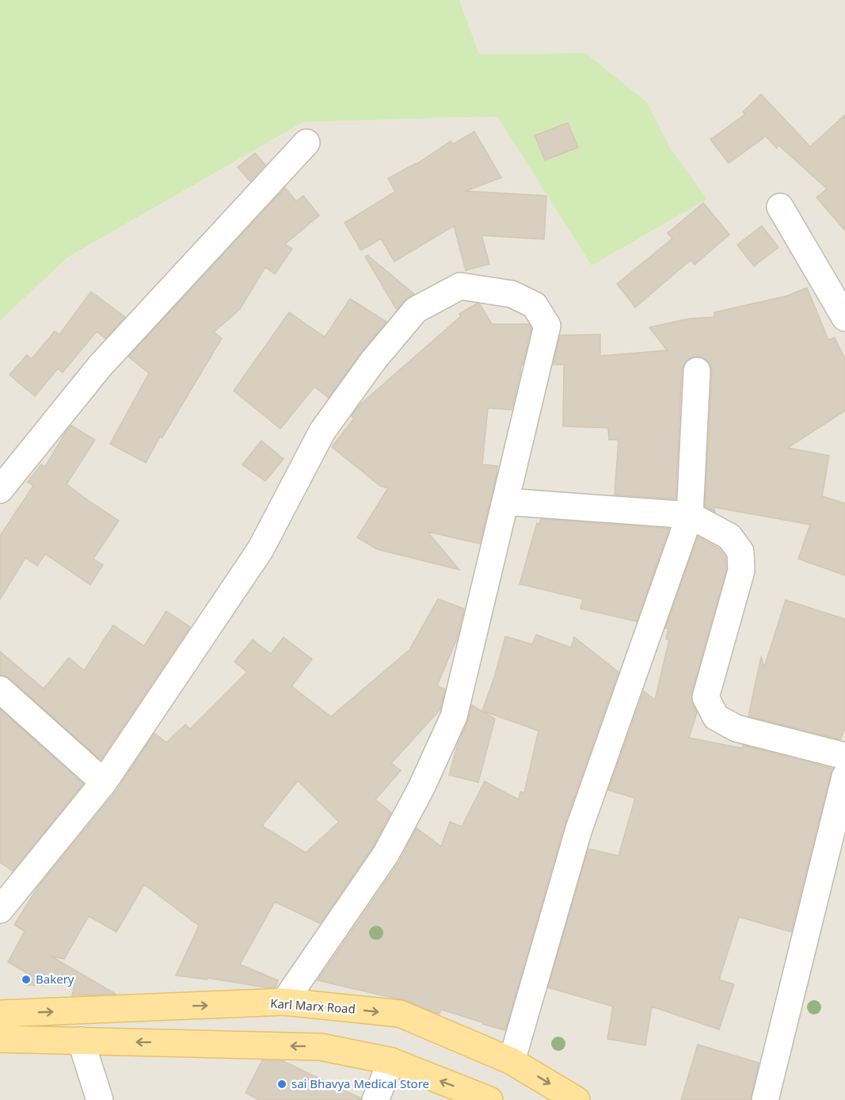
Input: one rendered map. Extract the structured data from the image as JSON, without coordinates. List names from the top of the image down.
{
  "streets": {
    "main road": ["Karl Marx Road"]
  },
  "places": ["Bakery", "sai Bhavya Medical Store"]
}
